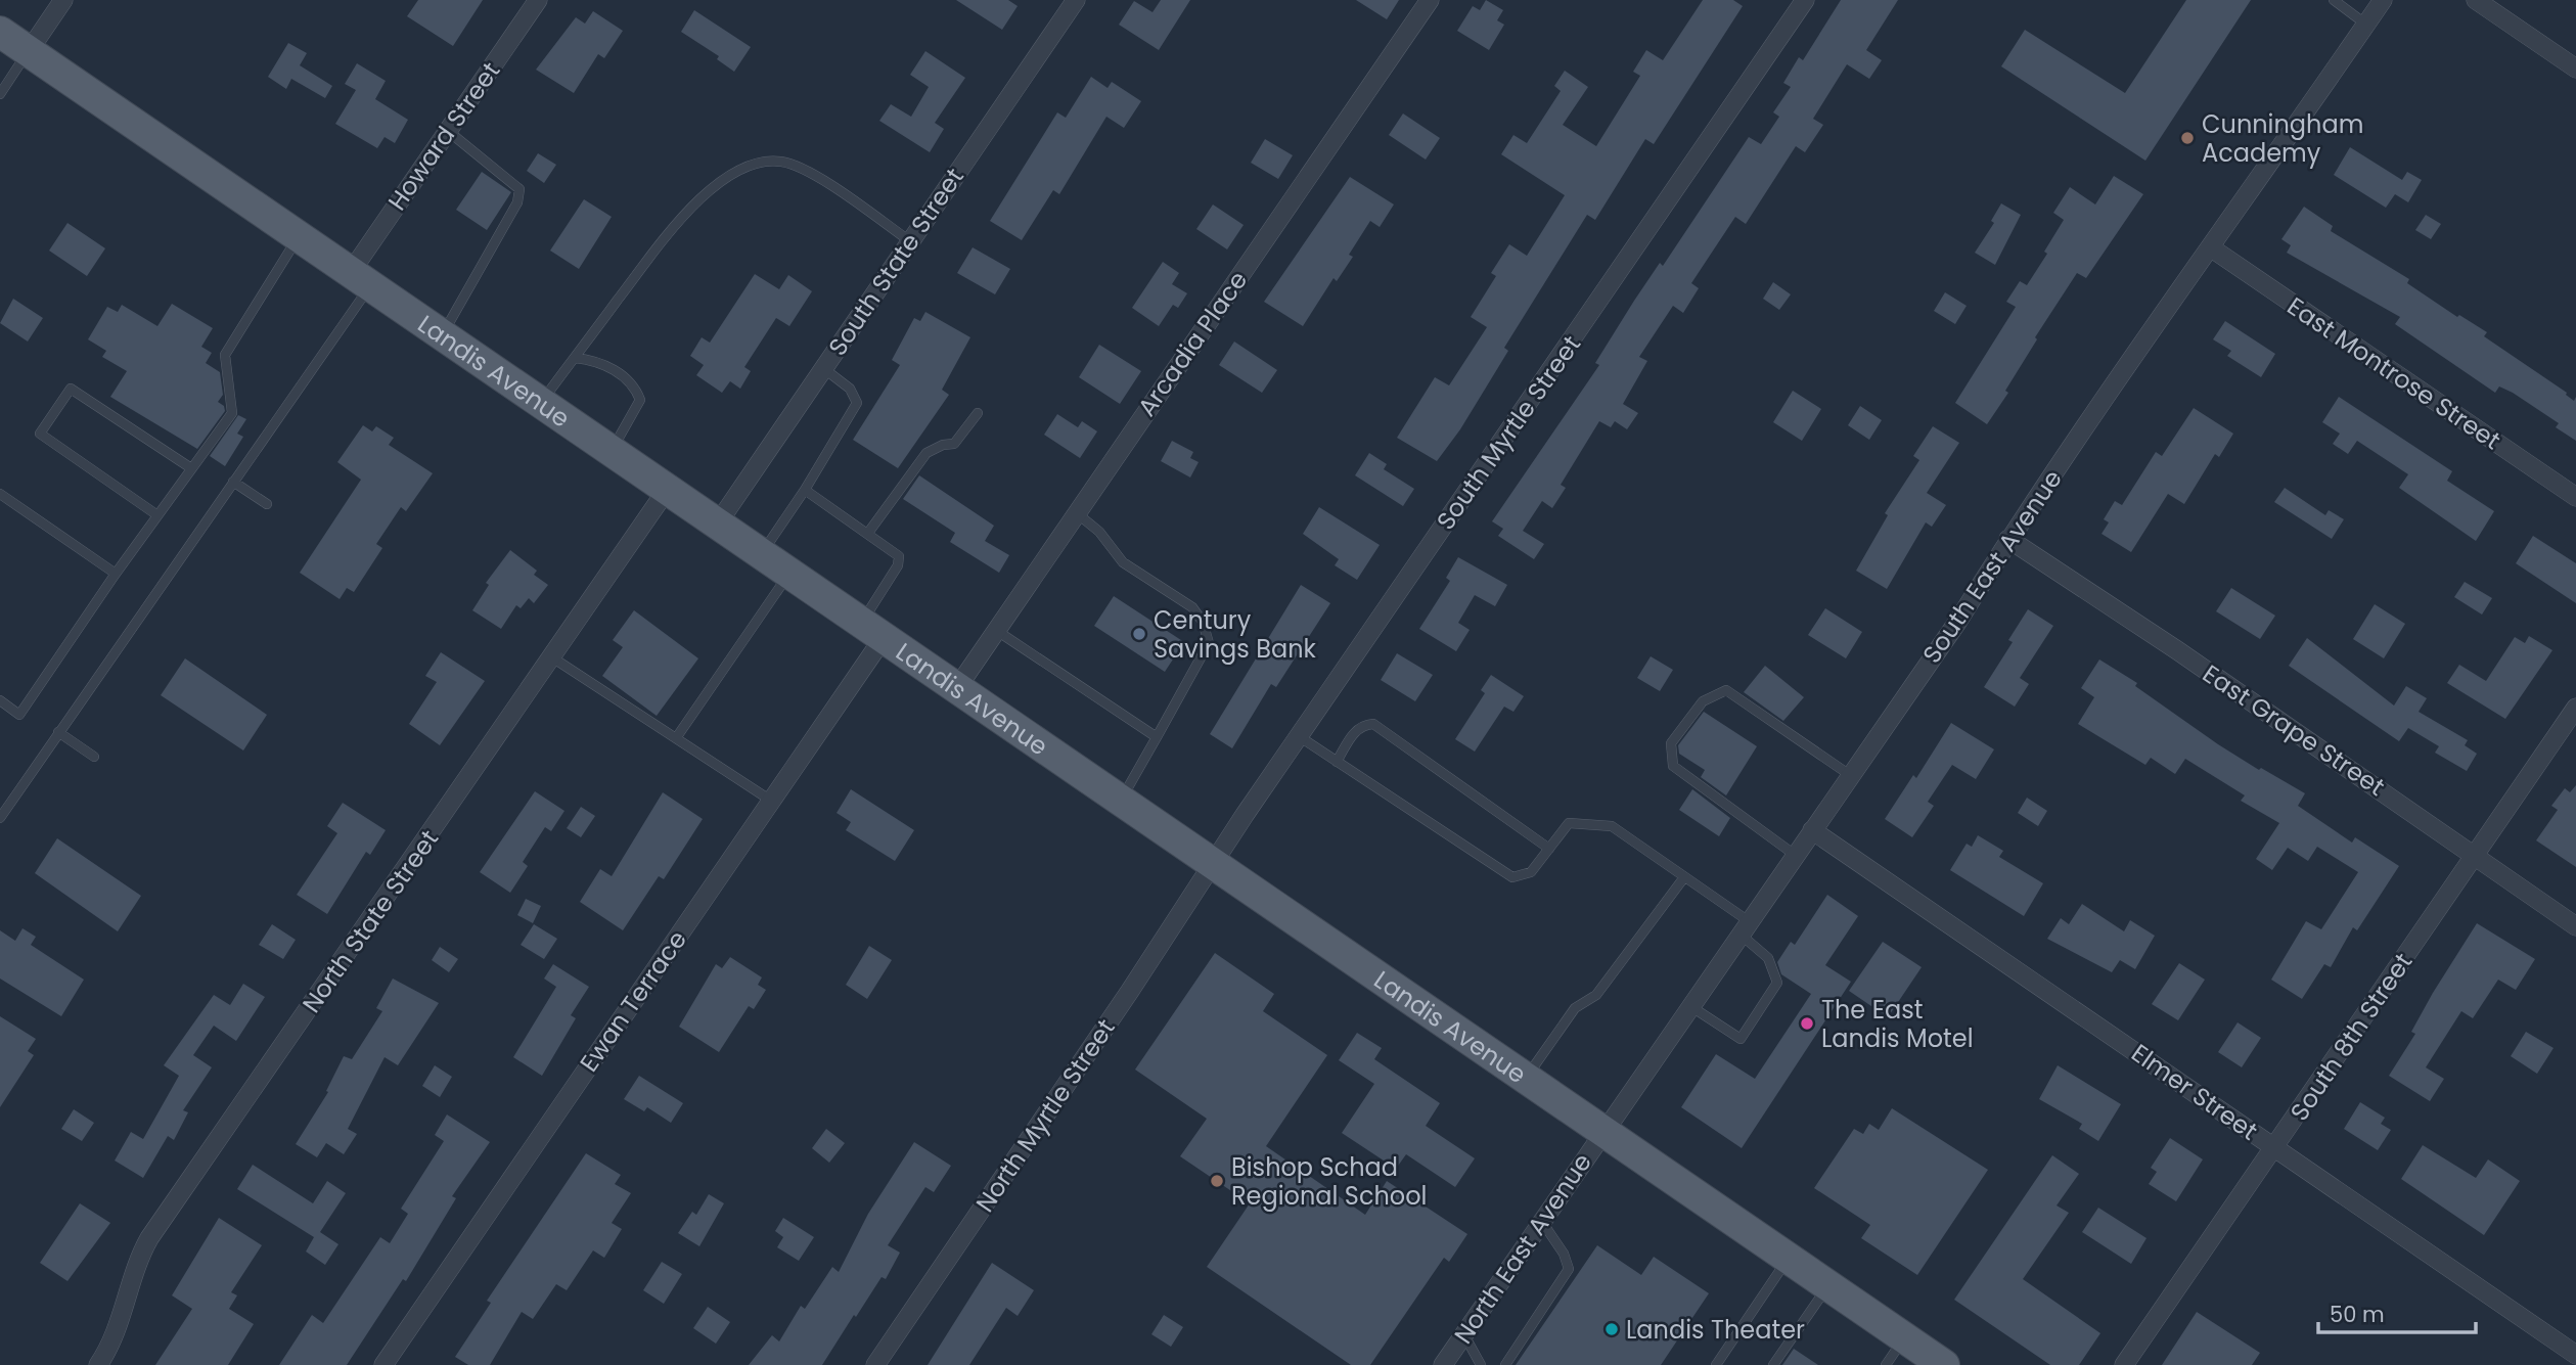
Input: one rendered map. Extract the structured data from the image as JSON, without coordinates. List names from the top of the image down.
{
  "streets": {
    "main road": ["Landis Avenue"],
    "street": [
      "Howard Street",
      "South State Street",
      "Arcadia Place",
      "East Montrose Street",
      "South Myrtle Street",
      "South East Avenue",
      "East Grape Street",
      "North State Street",
      "Ewan Terrace",
      "South 8th Street",
      "Elmer Street",
      "North Myrtle Street",
      "North East Avenue"
    ]
  },
  "crossings": [
    ["Howard Street", "Landis Avenue"],
    ["South State Street", "Landis Avenue"],
    ["Arcadia Place", "Landis Avenue"],
    ["Landis Avenue", "South Myrtle Street"],
    ["Landis Avenue", "South East Avenue"],
    ["Landis Avenue", "North State Street"],
    ["Landis Avenue", "Ewan Terrace"],
    ["Landis Avenue", "North Myrtle Street"],
    ["Landis Avenue", "North East Avenue"],
    ["East Montrose Street", "South East Avenue"],
    ["South Myrtle Street", "North Myrtle Street"],
    ["South East Avenue", "East Grape Street"],
    ["South East Avenue", "Elmer Street"],
    ["South East Avenue", "North East Avenue"],
    ["East Grape Street", "South 8th Street"],
    ["South 8th Street", "Elmer Street"]
  ],
  "places": [
    "Cunningham Academy",
    "Century Savings Bank",
    "The East Landis Motel",
    "Bishop Schad Regional School",
    "Landis Theater"
  ],
  "scale_bar": "50 m"
}
